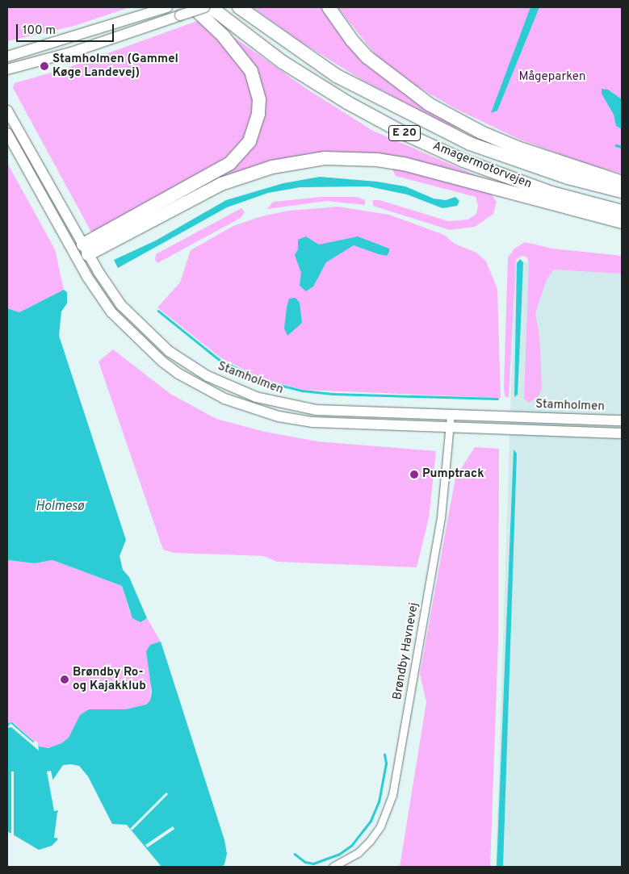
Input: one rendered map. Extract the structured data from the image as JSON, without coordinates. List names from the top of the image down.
{
  "streets": {
    "highway": ["E 20", "Amagermotorvejen"],
    "street": ["Stamholmen", "Brøndby Havnevej"]
  },
  "crossings": [
    ["Stamholmen", "Brøndby Havnevej"]
  ],
  "water": ["Holmesø"],
  "parks": ["Mågeparken"],
  "places": ["Stamholmen (Gammel Køge Landevej)", "Pumptrack", "Brøndby Ro- og Kajakklub"],
  "scale_bar": "100 m"
}
